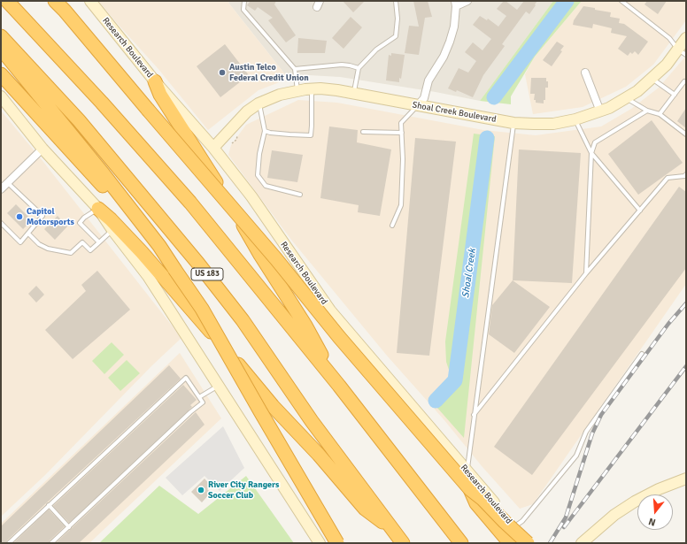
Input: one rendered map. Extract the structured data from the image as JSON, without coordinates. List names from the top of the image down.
{
  "streets": {
    "highway": ["US 183"],
    "main road": ["Research Boulevard", "Shoal Creek Boulevard"]
  },
  "crossings": [
    ["Research Boulevard", "Shoal Creek Boulevard"]
  ],
  "water": ["Shoal Creek"],
  "places": ["Austin Telco Federal Credit Union", "Capitol Motorsports", "River City Rangers Soccer Club"],
  "north": "bottom"
}
